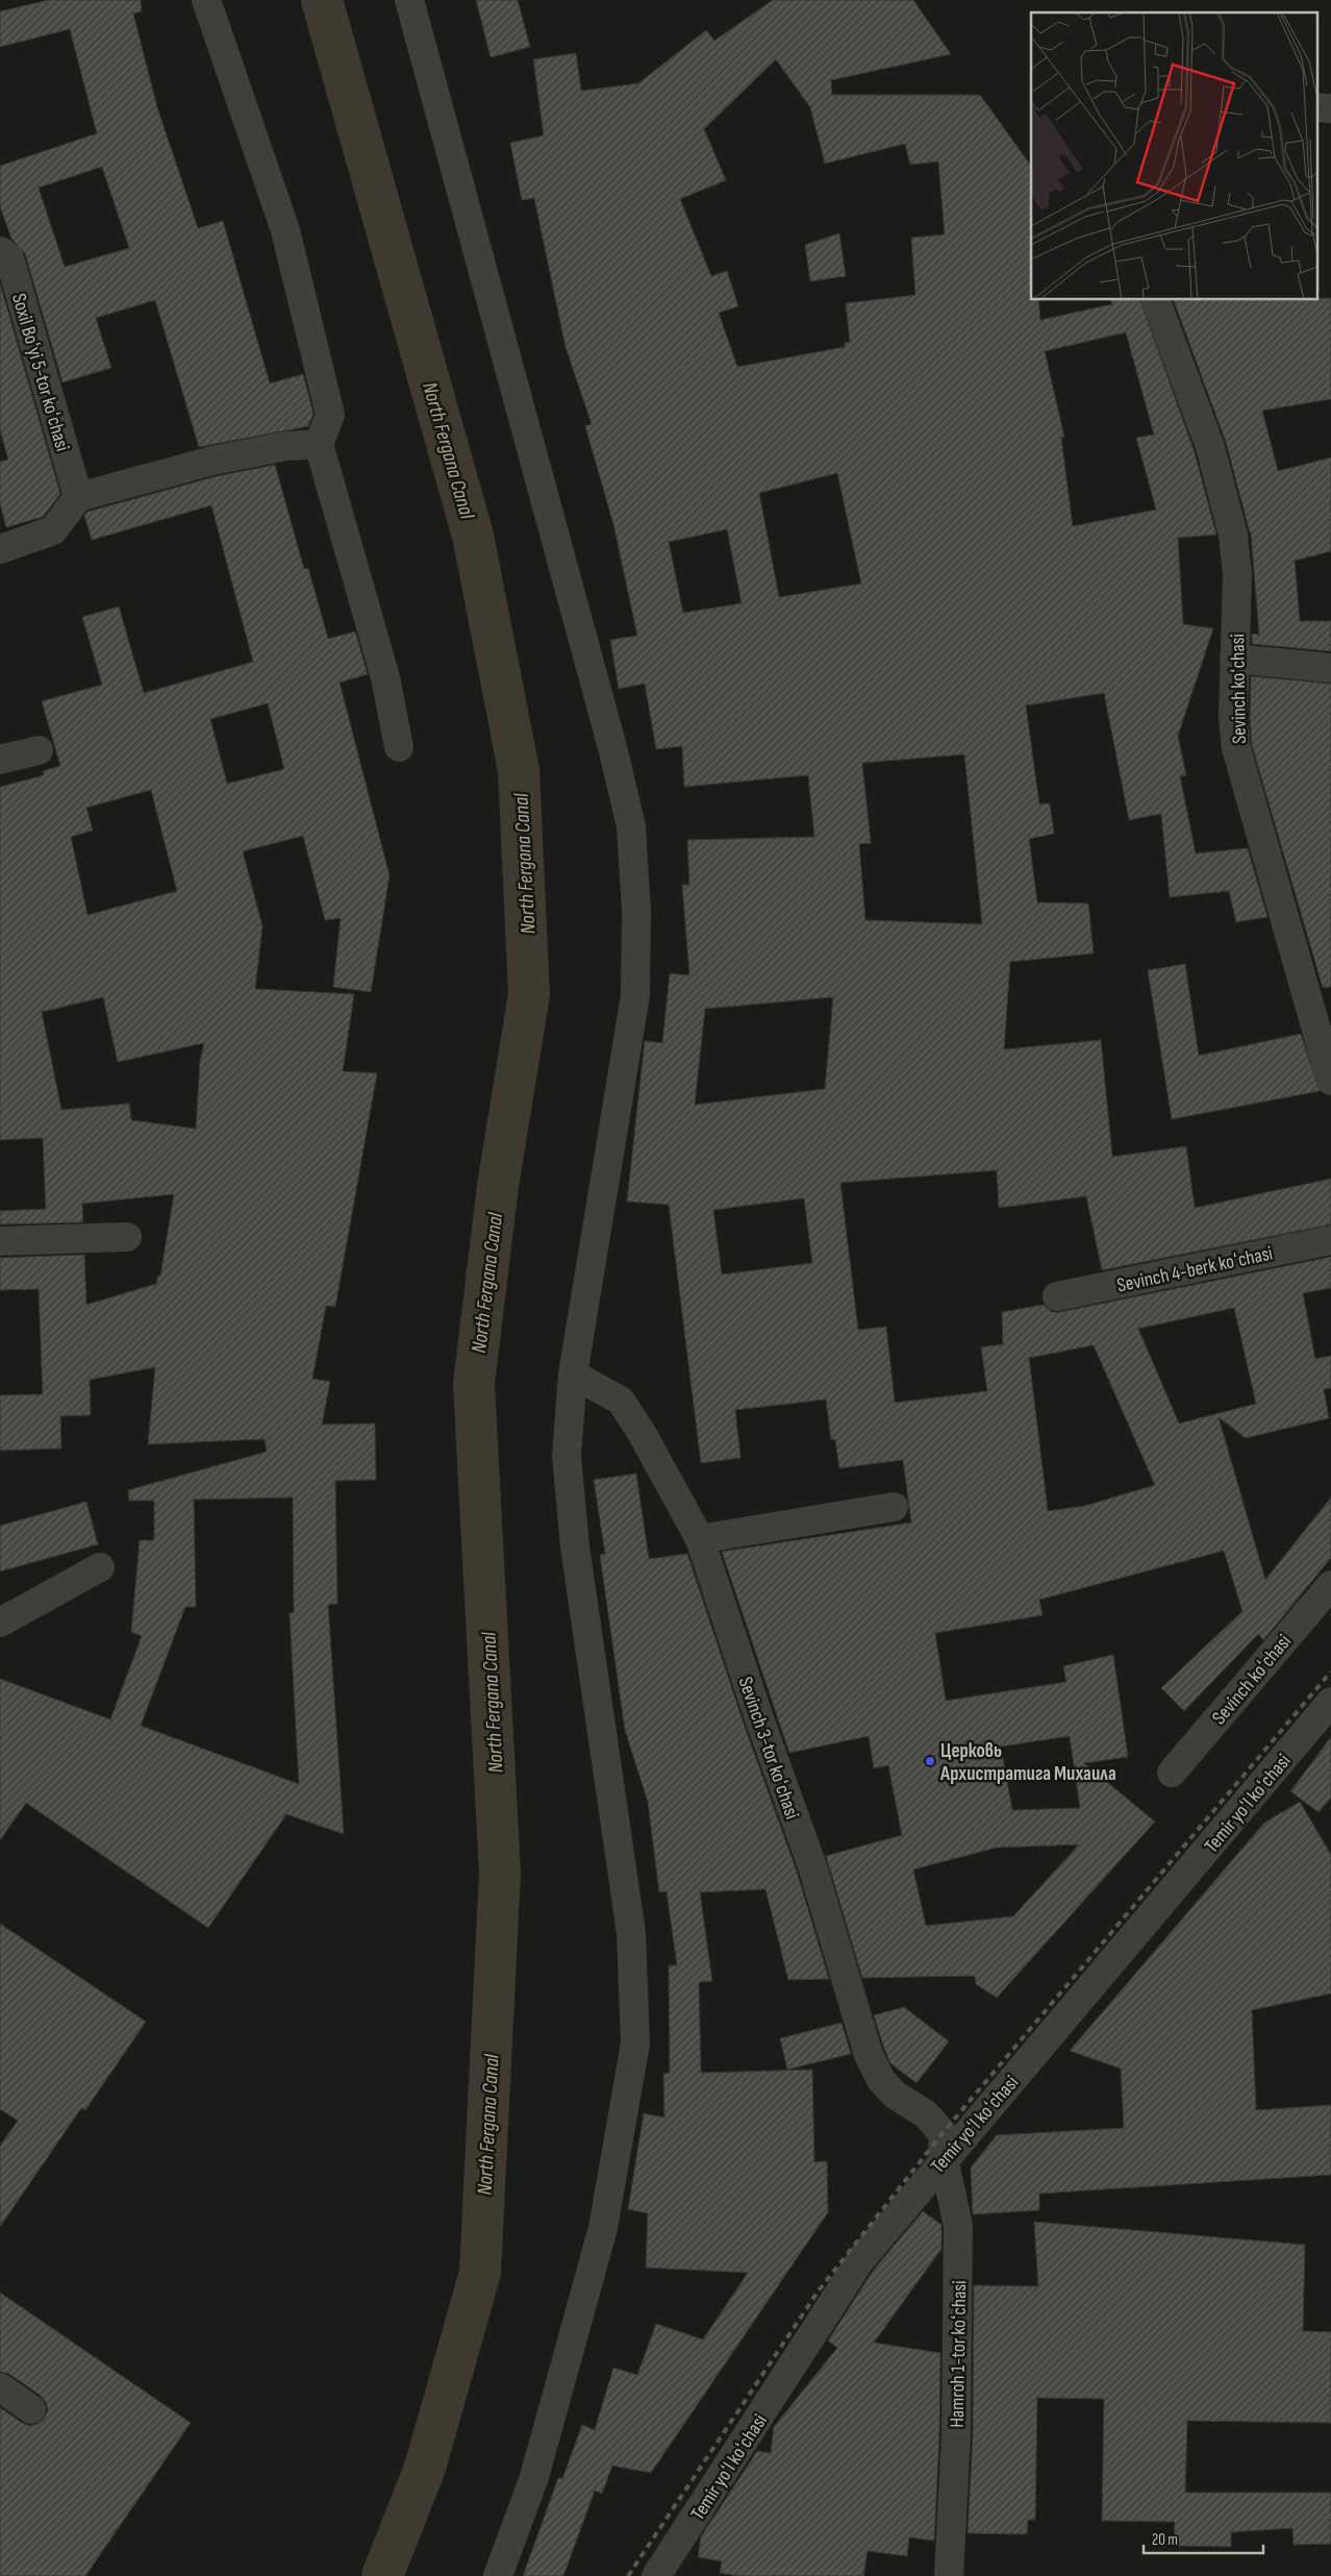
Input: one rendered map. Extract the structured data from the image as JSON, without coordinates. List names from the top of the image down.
{
  "streets": {
    "street": [
      "Soxil Boʻyi 5-tor koʻchasi",
      "Sevinch koʻchasi",
      "Sevinch 4-berk koʻchasi",
      "Sevinch 3-tor koʻchasi",
      "Temir yoʻl koʻchasi",
      "Hamroh 1-tor koʻchasi"
    ]
  },
  "crossings": [
    ["Sevinch 3-tor koʻchasi", "Temir yoʻl koʻchasi"],
    ["Sevinch 3-tor koʻchasi", "Hamroh 1-tor koʻchasi"],
    ["Temir yoʻl koʻchasi", "Hamroh 1-tor koʻchasi"]
  ],
  "water": ["North Fergana Canal"],
  "places": ["Церковь Архистратига Михаила"],
  "scale_bar": "20 m"
}
